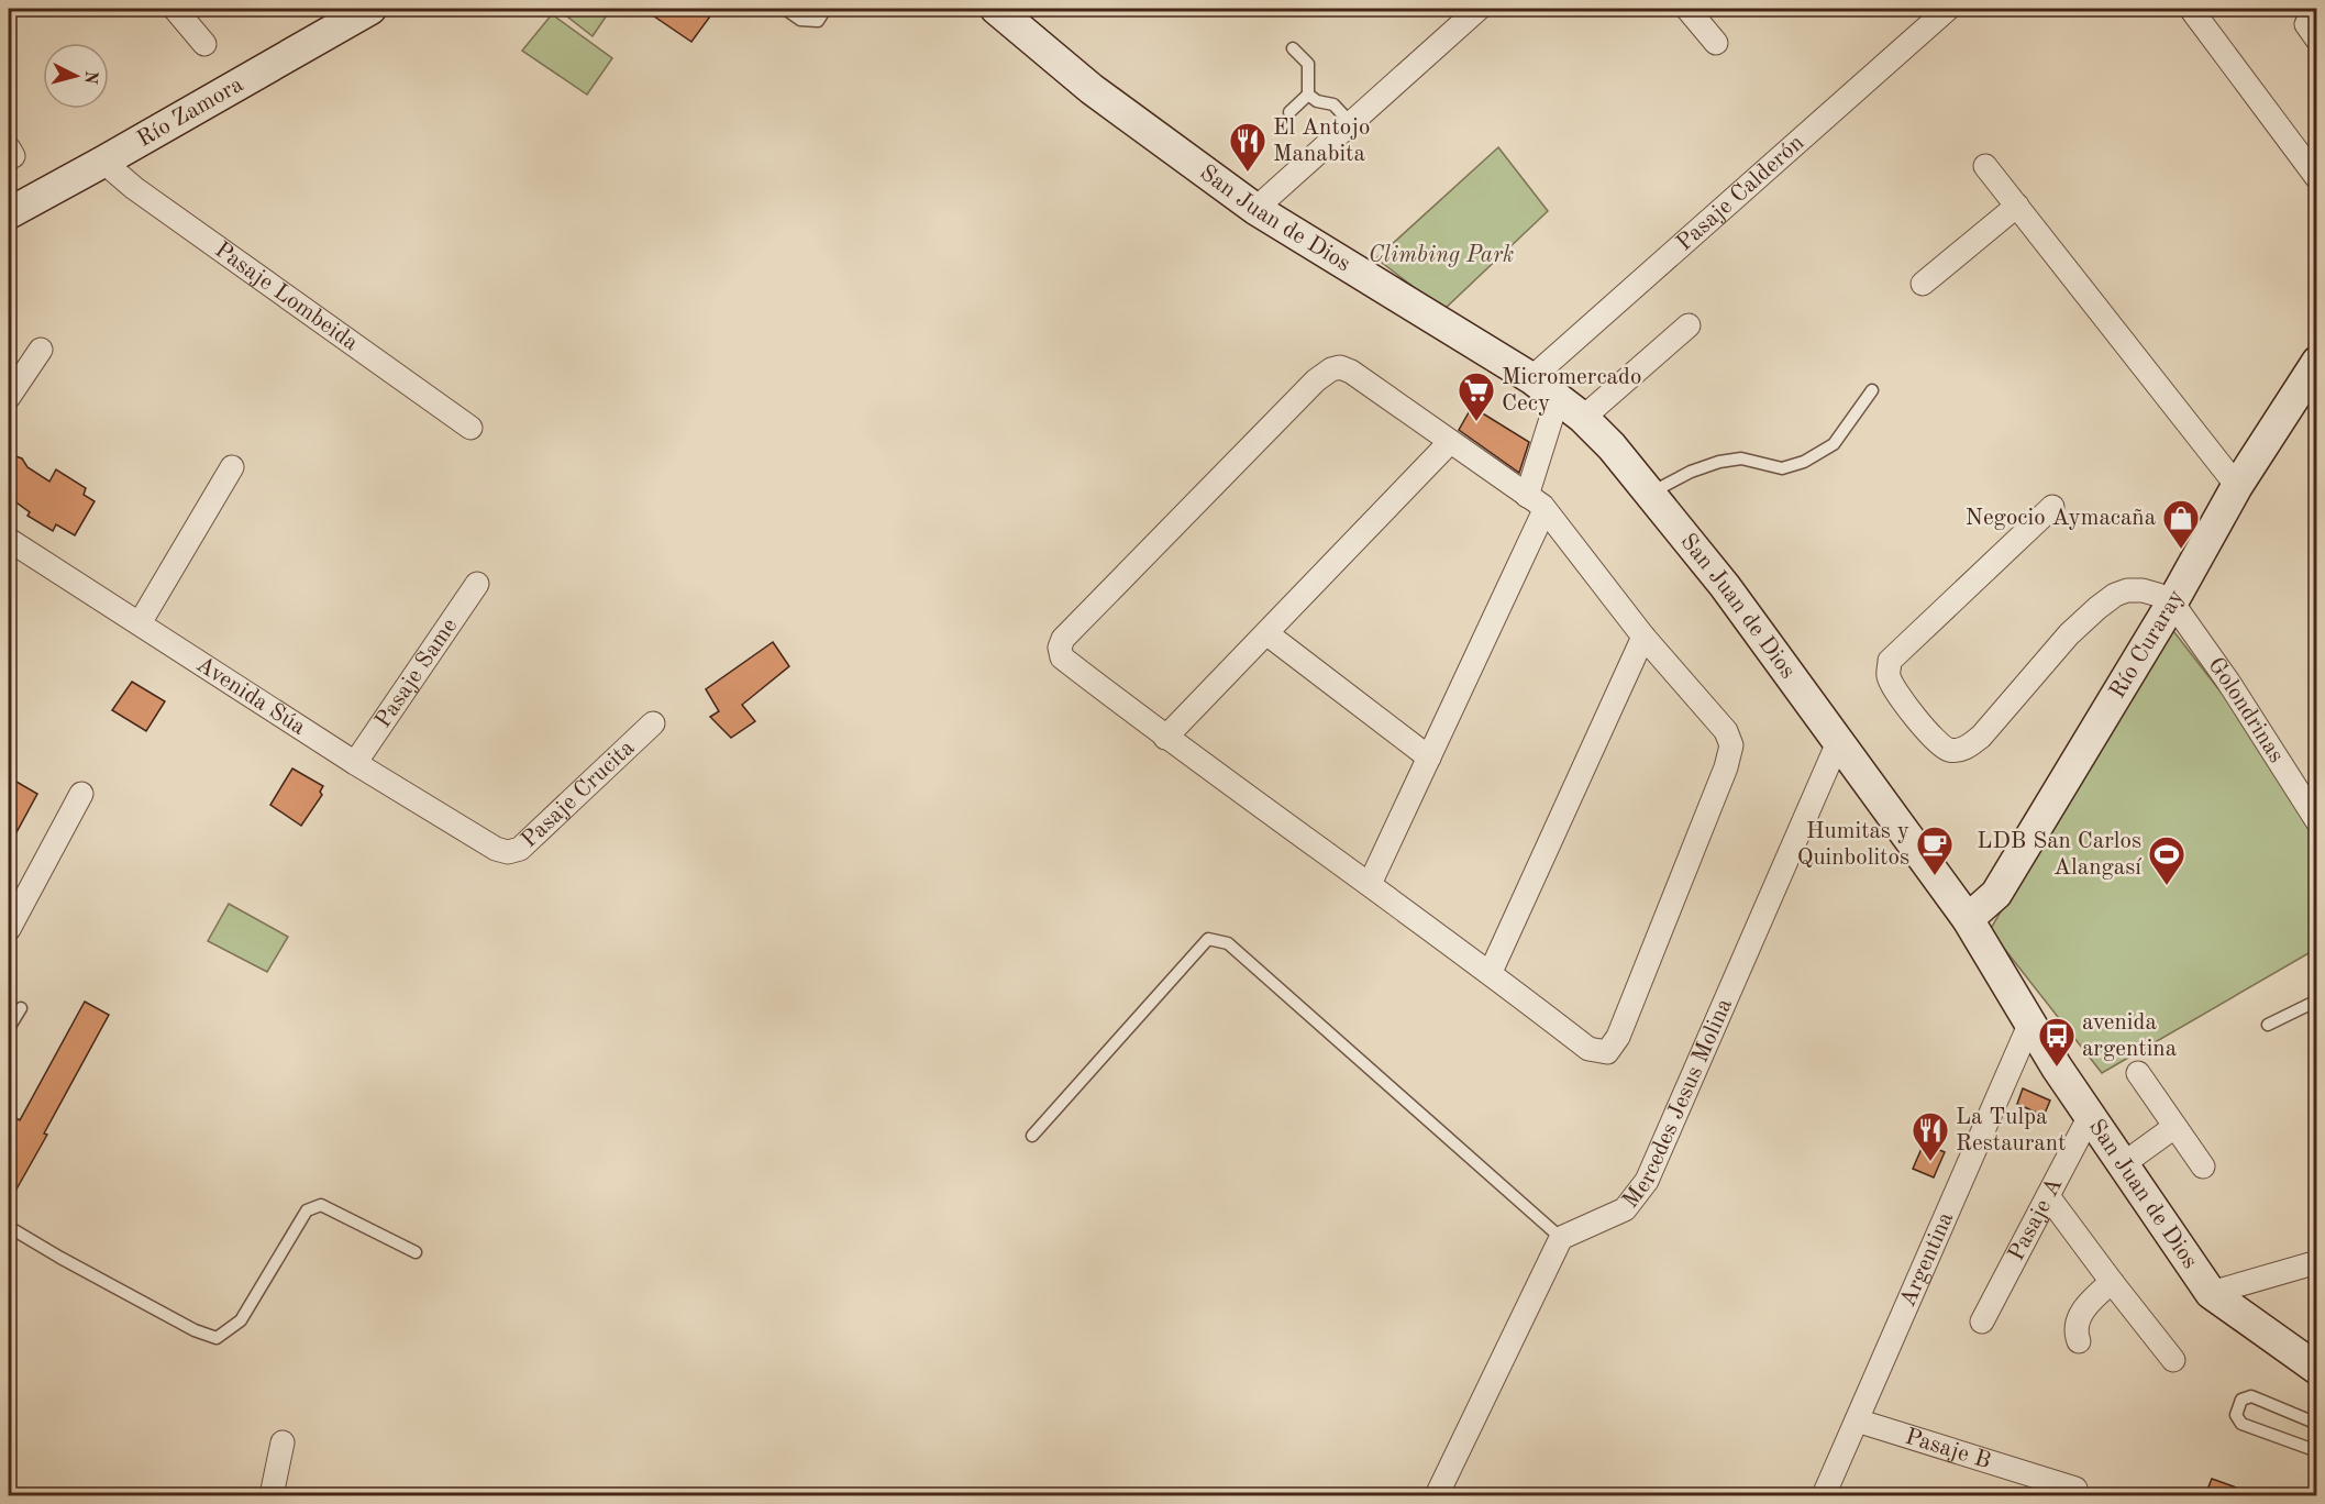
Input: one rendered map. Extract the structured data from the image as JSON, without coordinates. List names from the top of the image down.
{
  "streets": {
    "street": [
      "Río Zamora",
      "Pasaje Calderón",
      "San Juan de Dios",
      "Pasaje Lombeida",
      "Río Curaray",
      "Pasaje Same",
      "Avenida Súa",
      "Golondrinas",
      "Pasaje Crucita",
      "Mercedes Jesus Molina",
      "Pasaje A",
      "Argentina",
      "Pasaje B"
    ]
  },
  "crossings": [
    ["Río Zamora", "Pasaje Lombeida"],
    ["Pasaje Calderón", "San Juan de Dios"],
    ["San Juan de Dios", "Río Curaray"],
    ["San Juan de Dios", "Mercedes Jesus Molina"],
    ["San Juan de Dios", "Pasaje A"],
    ["San Juan de Dios", "Argentina"],
    ["Río Curaray", "Golondrinas"],
    ["Pasaje Same", "Avenida Súa"],
    ["Avenida Súa", "Pasaje Crucita"],
    ["Argentina", "Pasaje B"]
  ],
  "parks": ["Climbing Park"],
  "places": {
    "restaurant": ["El Antojo Manabita", "La Tulpa Restaurant"],
    "supermarket": ["Micromercado Cecy"],
    "shop": ["Negocio Aymacaña"],
    "cafe": ["Humitas y Quinbolitos"],
    "sports": ["LDB San Carlos Alangasí"],
    "bus stop": ["avenida argentina"]
  },
  "north": "right"
}
